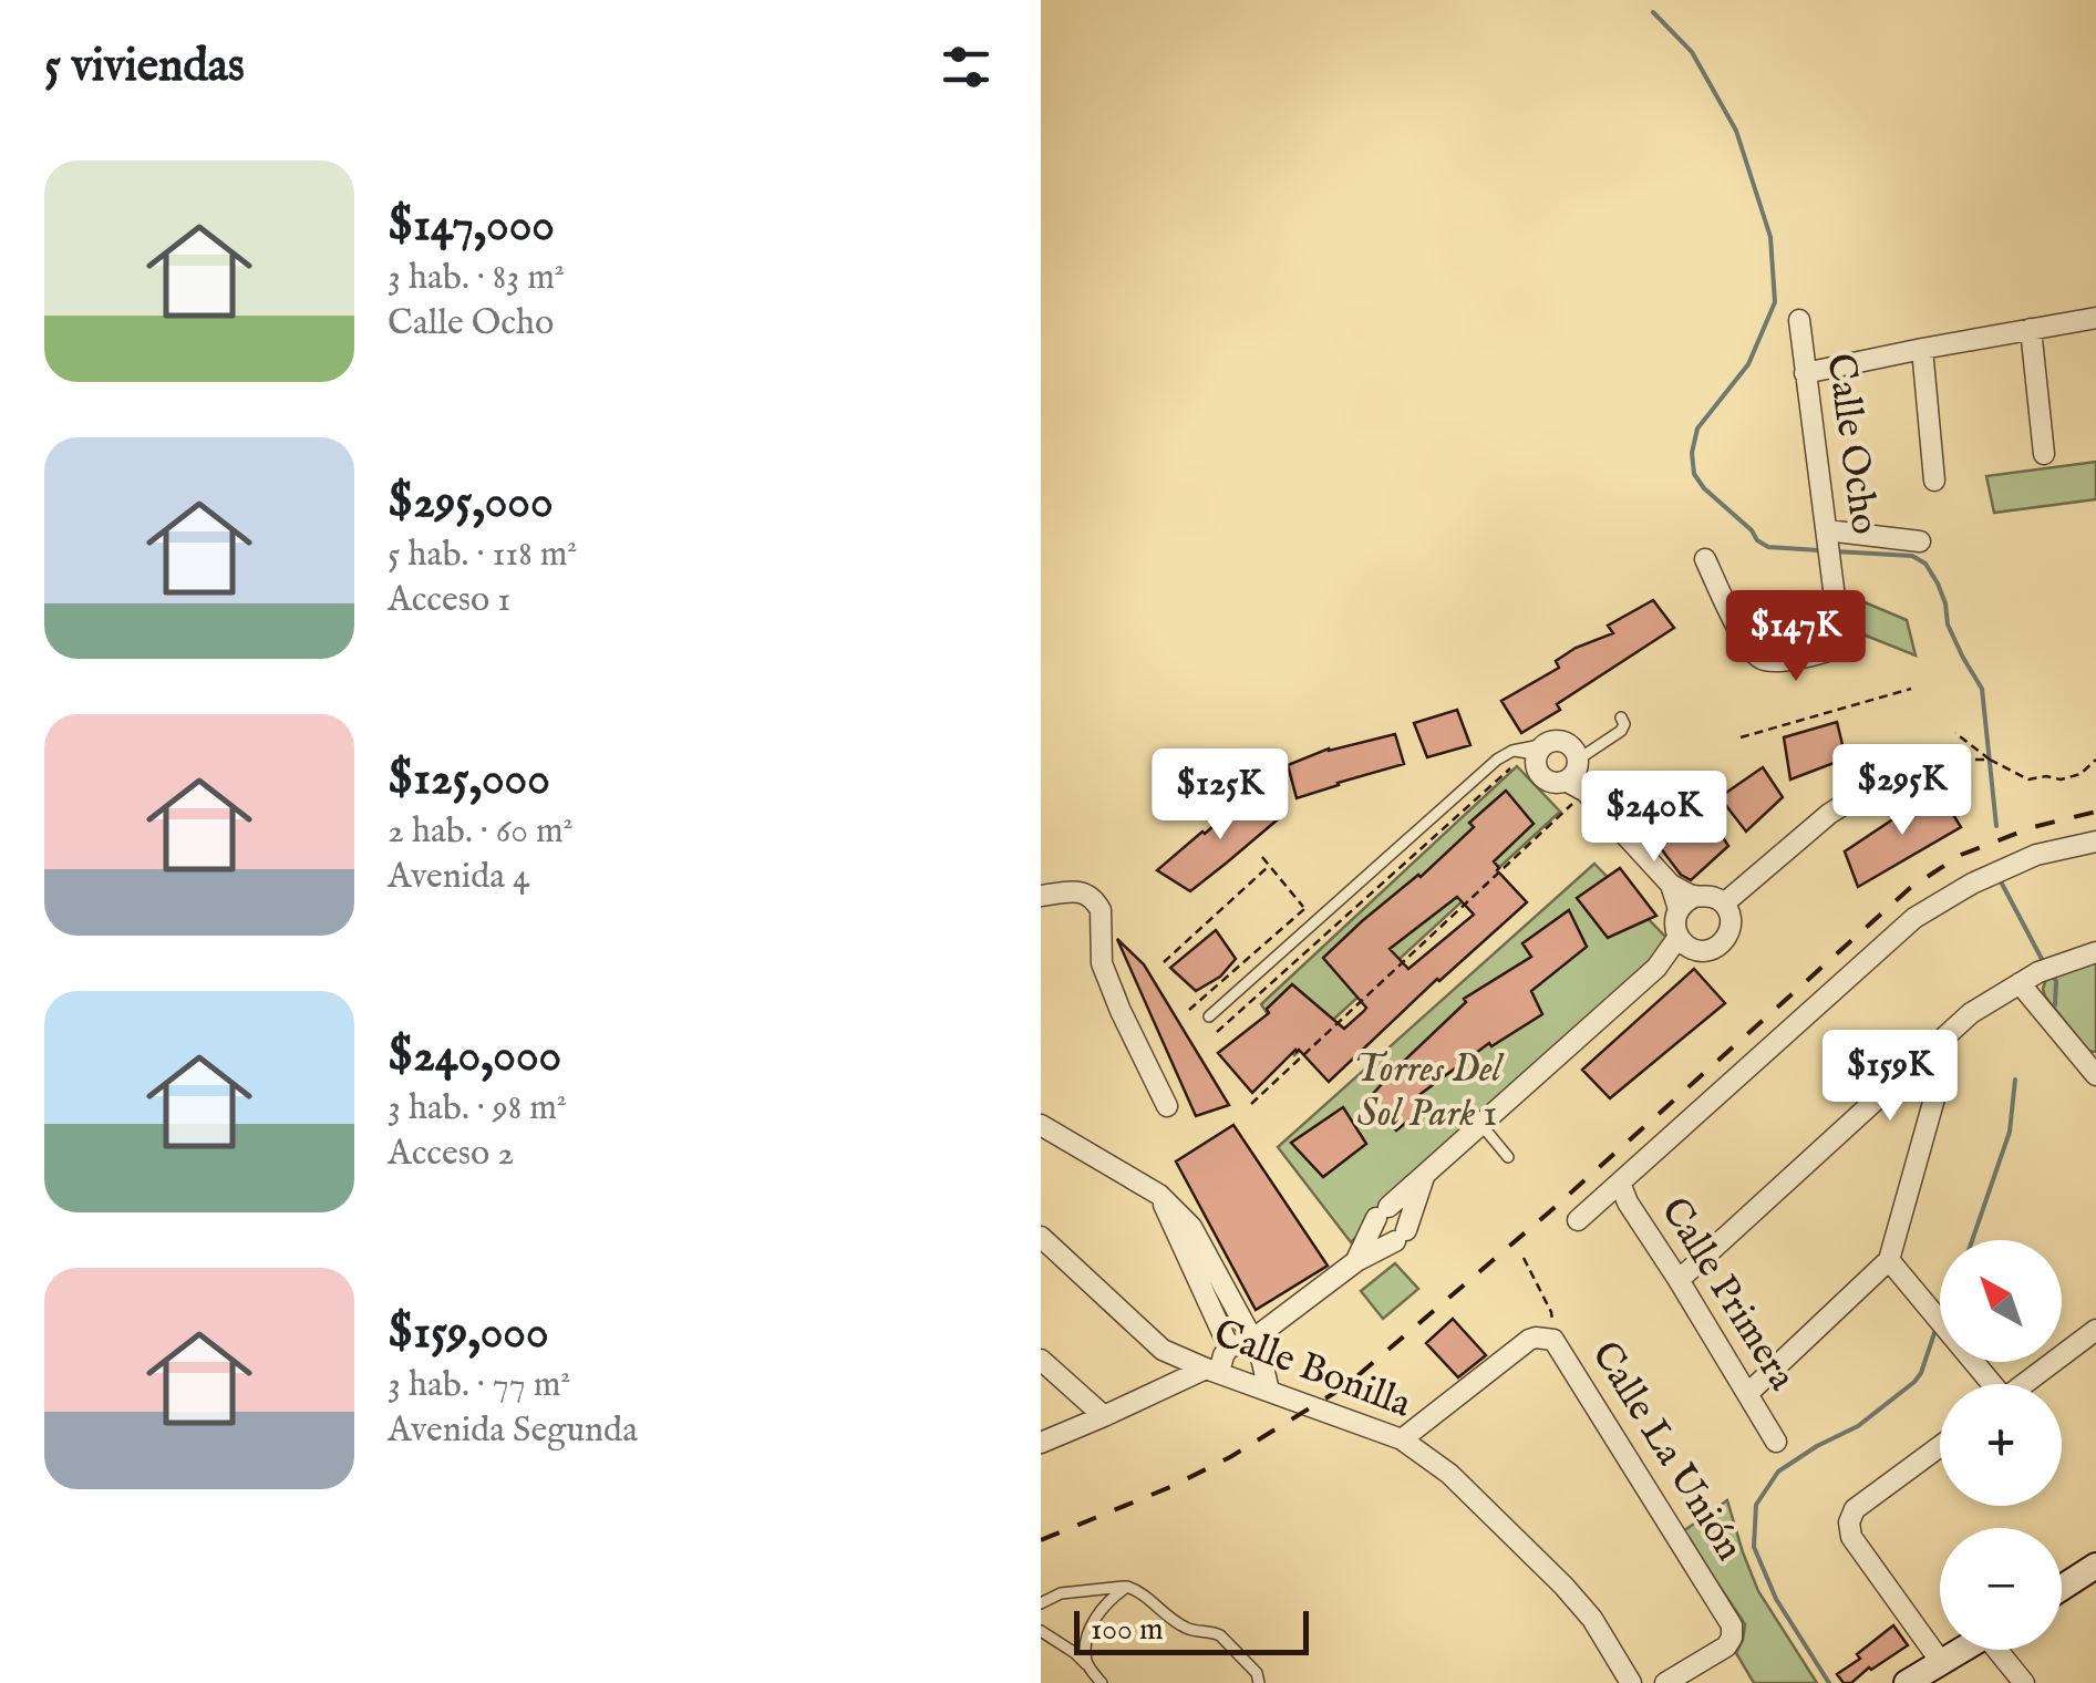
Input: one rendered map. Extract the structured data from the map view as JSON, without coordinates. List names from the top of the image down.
{
  "streets": {
    "street": [
      "Calle Ocho",
      "Calle Primera",
      "Calle Bonilla",
      "Calle La Unión"
    ]
  },
  "crossings": [
    ["Calle Bonilla", "Calle La Unión"]
  ],
  "parks": ["Torres Del Sol Park 1"],
  "scale_bar": "100 m",
  "north": "top left",
  "page": {
    "heading": "5 viviendas",
    "list": [
      {
        "name": "$147,000",
        "note": "3 hab. · 83 m² · Calle Ocho"
      },
      {
        "name": "$295,000",
        "note": "5 hab. · 118 m² · Acceso 1"
      },
      {
        "name": "$125,000",
        "note": "2 hab. · 60 m² · Avenida 4"
      },
      {
        "name": "$240,000",
        "note": "3 hab. · 98 m² · Acceso 2"
      },
      {
        "name": "$159,000",
        "note": "3 hab. · 77 m² · Avenida Segunda"
      }
    ],
    "price": [
      "$147K",
      "$295K",
      "$125K",
      "$240K",
      "$159K"
    ],
    "map_buttons": ["+", "−"],
    "scale": "100 m"
  }
}
